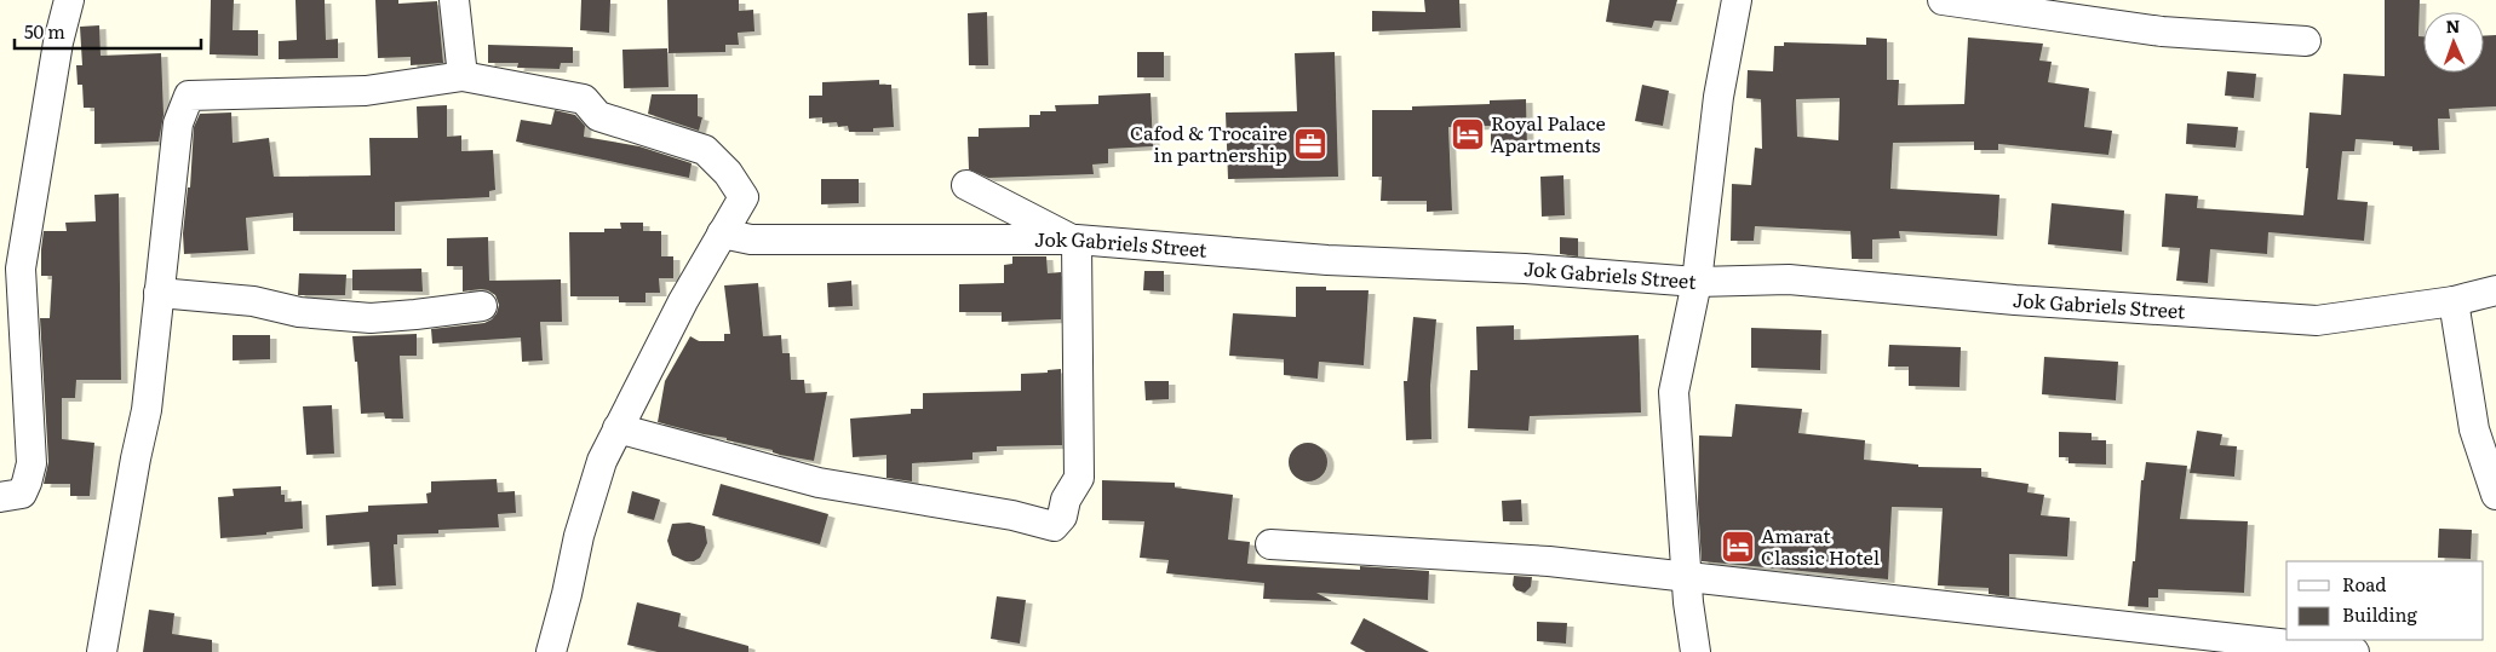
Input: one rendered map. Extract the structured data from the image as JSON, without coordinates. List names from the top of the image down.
{
  "streets": {
    "street": ["Jok Gabriels Street"]
  },
  "places": {
    "hotel": ["Royal Palace Apartments", "Amarat Classic Hotel"],
    "office": ["Cafod & Trocaire in partnership"]
  },
  "legend": ["Road", "Building"],
  "scale_bar": "50 m",
  "north": "top"
}
